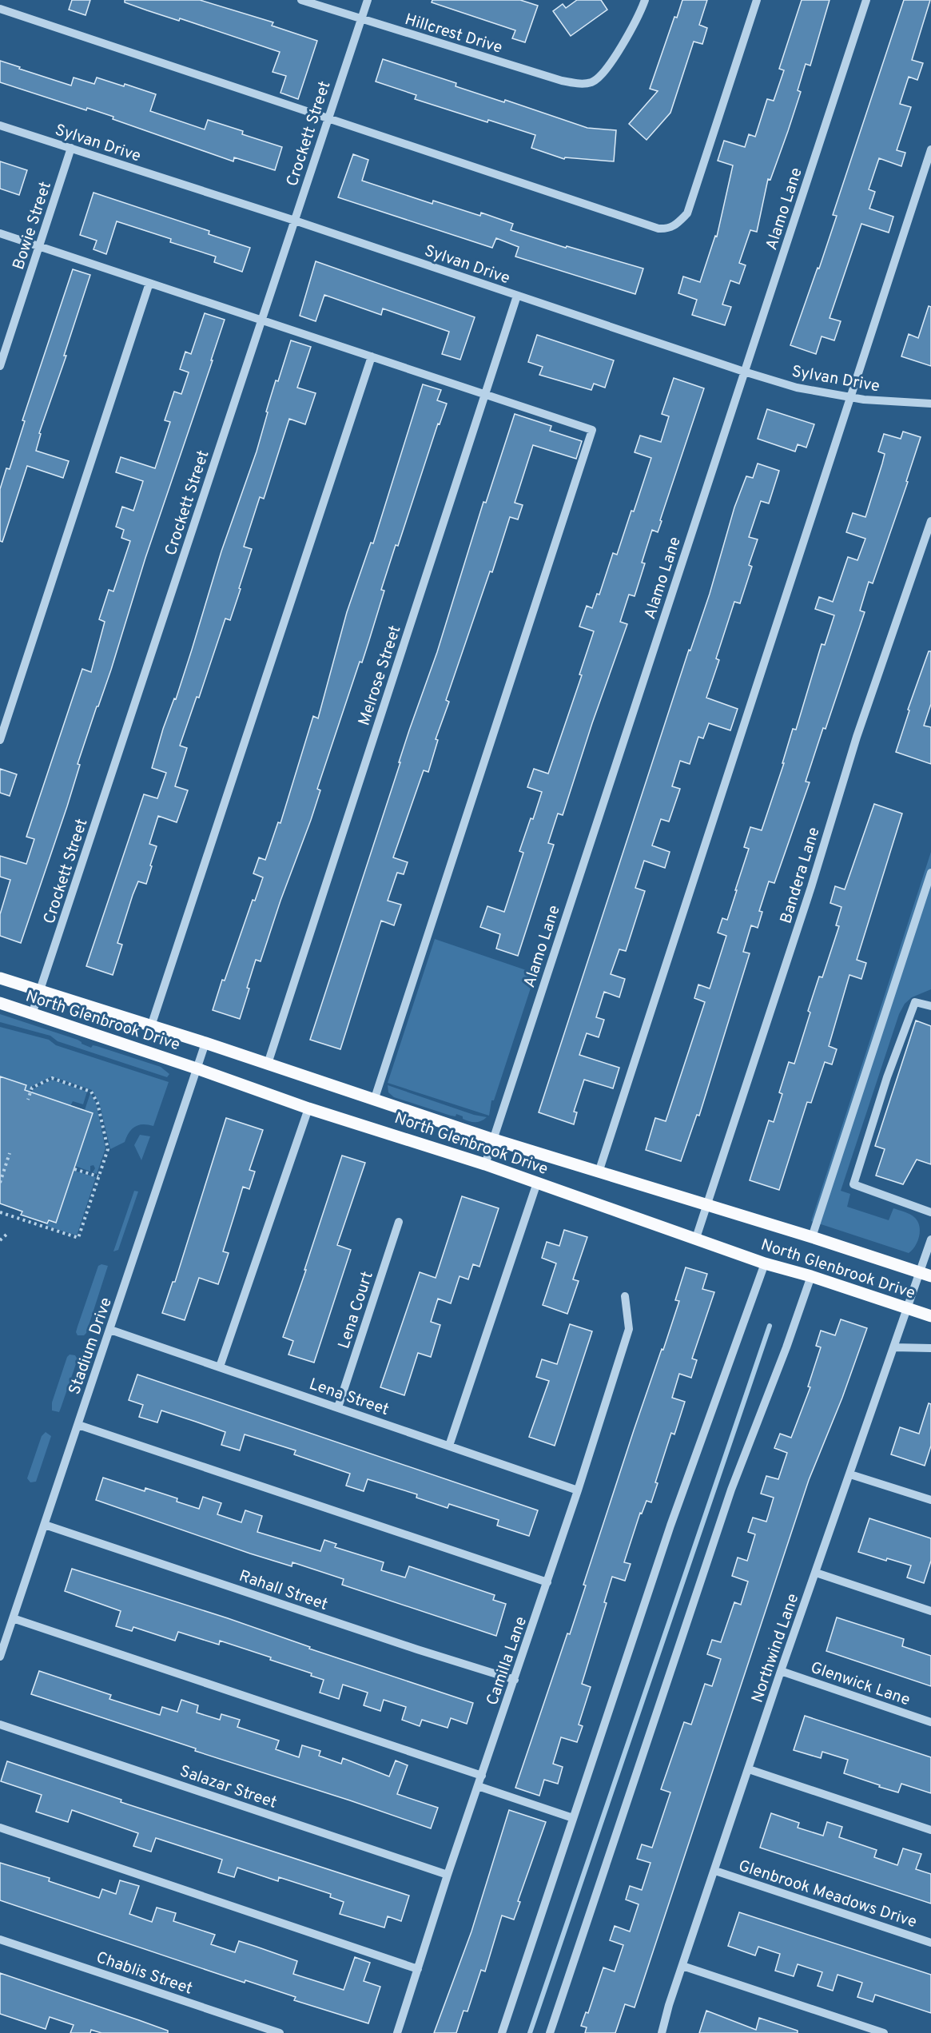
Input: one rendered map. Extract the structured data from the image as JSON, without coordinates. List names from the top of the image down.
{
  "streets": {
    "main road": ["North Glenbrook Drive"],
    "street": [
      "Hillcrest Drive",
      "Crockett Street",
      "Sylvan Drive",
      "Alamo Lane",
      "Bowie Street",
      "Melrose Street",
      "Bandera Lane",
      "Lena Court",
      "Stadium Drive",
      "Lena Street",
      "Rahall Street",
      "Northwind Lane",
      "Camilla Lane",
      "Glenwick Lane",
      "Salazar Street",
      "Glenbrook Meadows Drive",
      "Chablis Street"
    ]
  },
  "crossings": [
    ["Hillcrest Drive", "Crockett Street"],
    ["Crockett Street", "Sylvan Drive"],
    ["Crockett Street", "North Glenbrook Drive"],
    ["Sylvan Drive", "Alamo Lane"],
    ["Sylvan Drive", "Bowie Street"],
    ["Sylvan Drive", "Melrose Street"],
    ["Alamo Lane", "North Glenbrook Drive"],
    ["Melrose Street", "North Glenbrook Drive"],
    ["Bandera Lane", "North Glenbrook Drive"],
    ["North Glenbrook Drive", "Stadium Drive"],
    ["North Glenbrook Drive", "Northwind Lane"],
    ["Lena Court", "Lena Street"],
    ["Stadium Drive", "Lena Street"],
    ["Stadium Drive", "Rahall Street"],
    ["Lena Street", "Camilla Lane"],
    ["Rahall Street", "Camilla Lane"],
    ["Northwind Lane", "Glenwick Lane"],
    ["Northwind Lane", "Glenbrook Meadows Drive"],
    ["Camilla Lane", "Salazar Street"]
  ]
}
